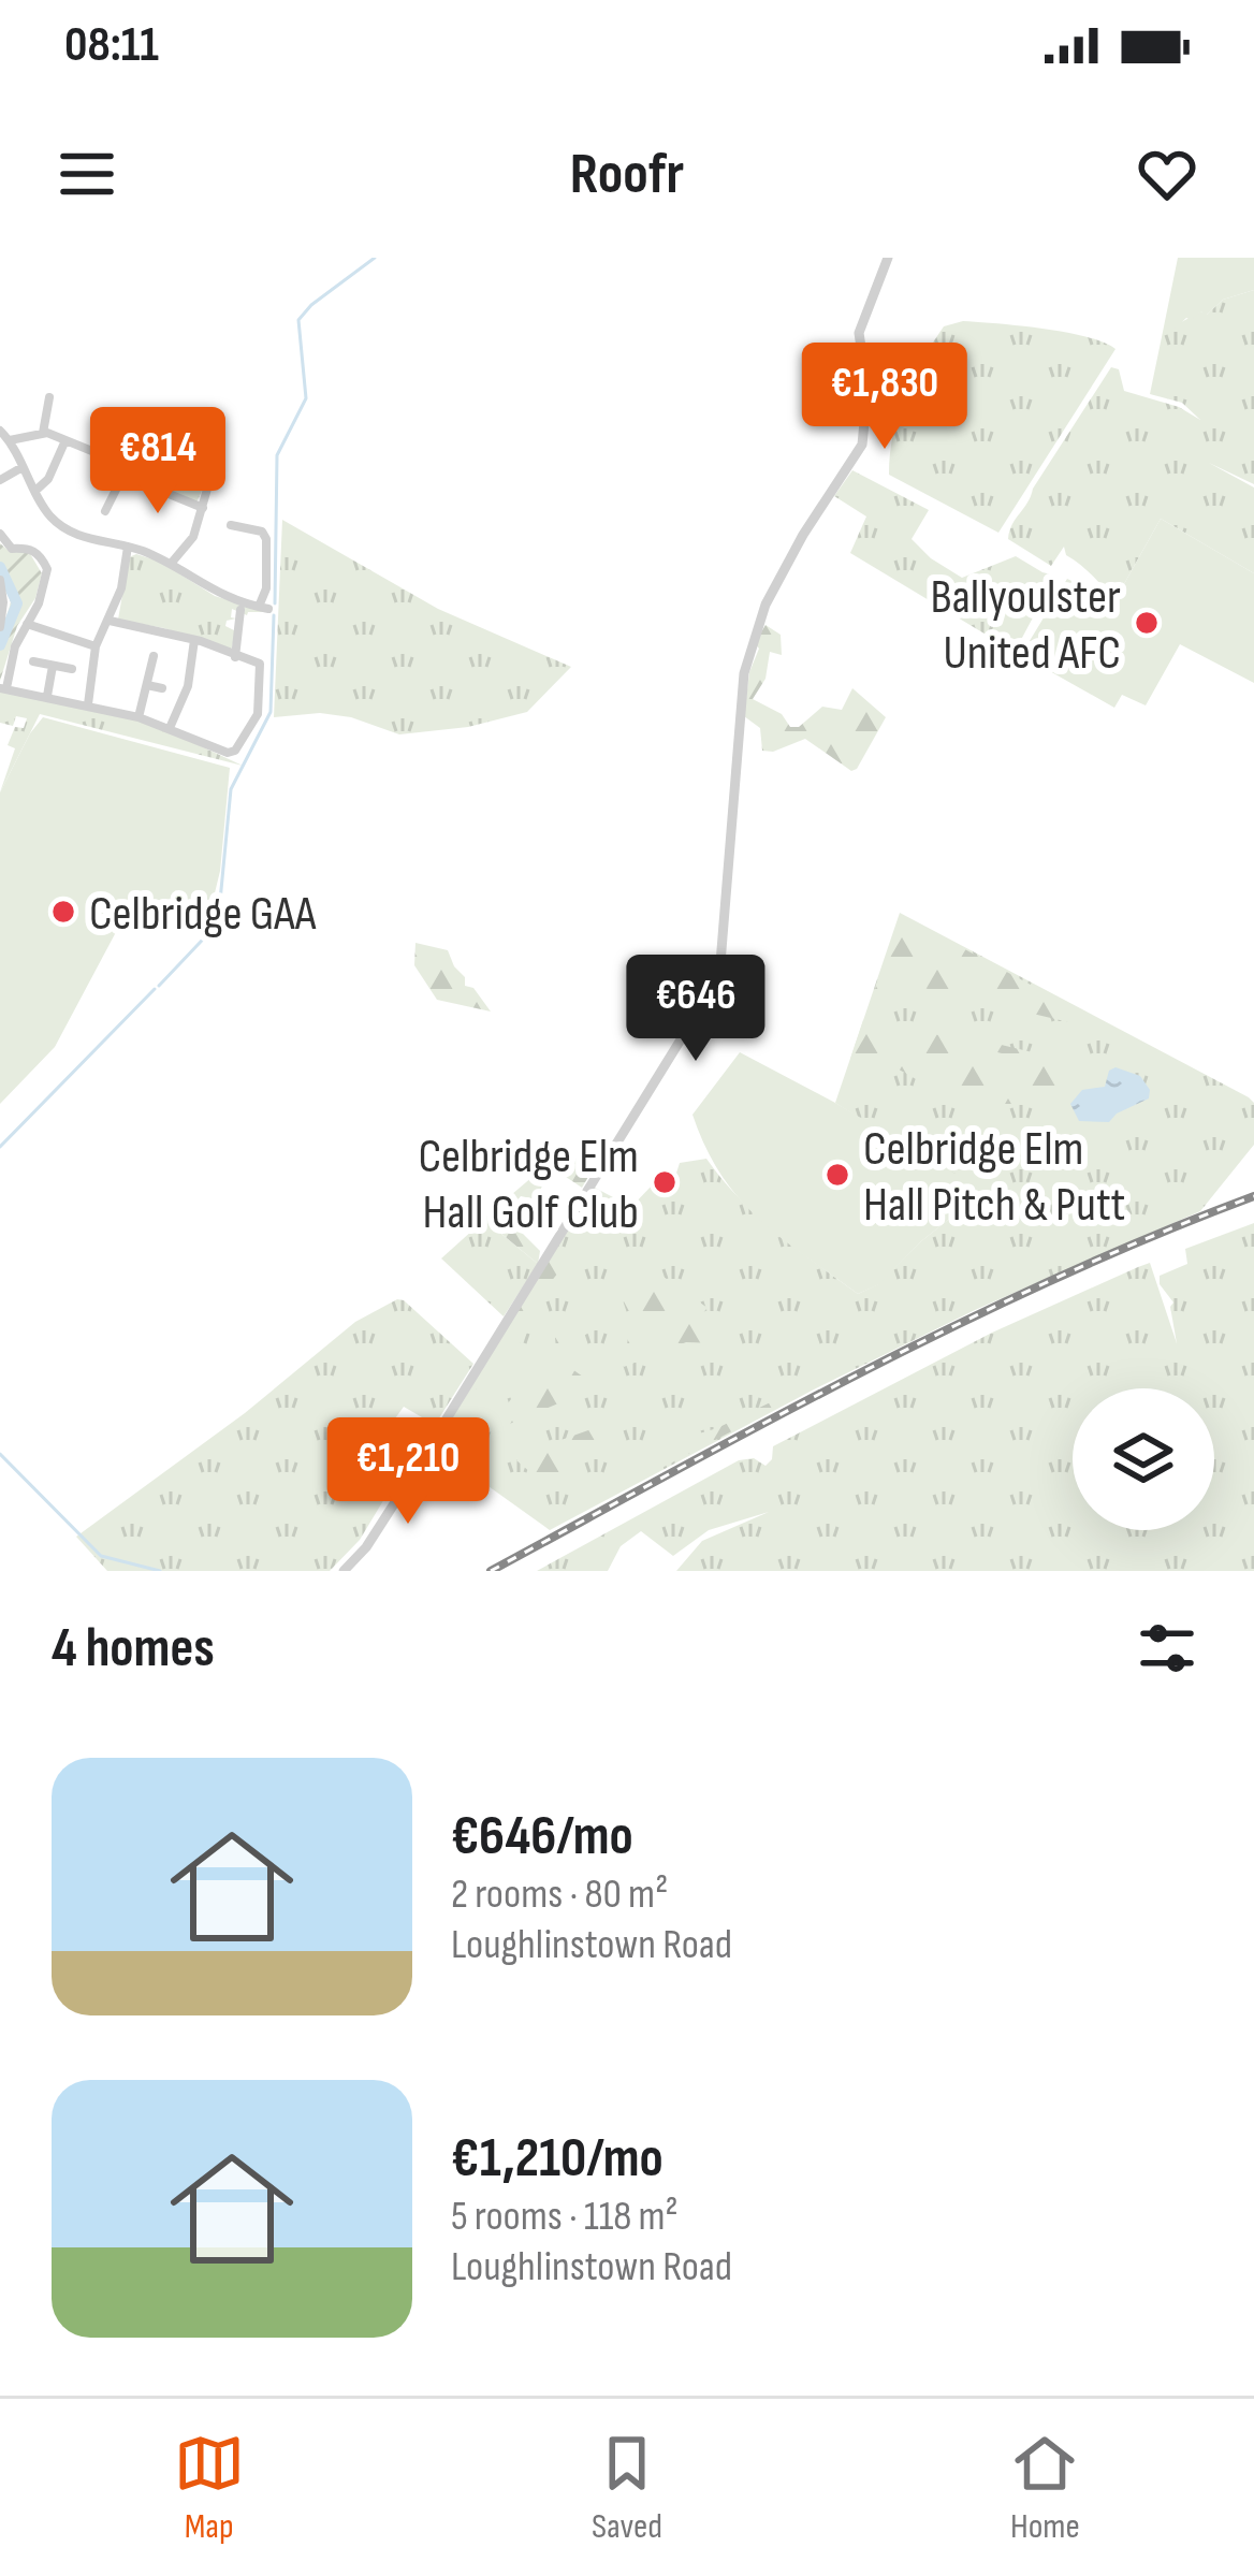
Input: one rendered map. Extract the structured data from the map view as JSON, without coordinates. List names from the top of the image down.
{
  "places": [
    "Ballyoulster United AFC",
    "Celbridge GAA",
    "Celbridge Elm Hall Pitch & Putt",
    "Celbridge Elm Hall Golf Club"
  ],
  "page": {
    "status": "08:11",
    "header": "Roofr",
    "price": [
      "€1,830",
      "€814",
      "€646",
      "€1,210"
    ],
    "heading": "4 homes",
    "list": [
      {
        "name": "€646/mo",
        "note": "2 rooms · 80 m² · Loughlinstown Road"
      },
      {
        "name": "€1,210/mo",
        "note": "5 rooms · 118 m² · Loughlinstown Road"
      }
    ],
    "tabs": ["Map", "Saved", "Home"]
  }
}
